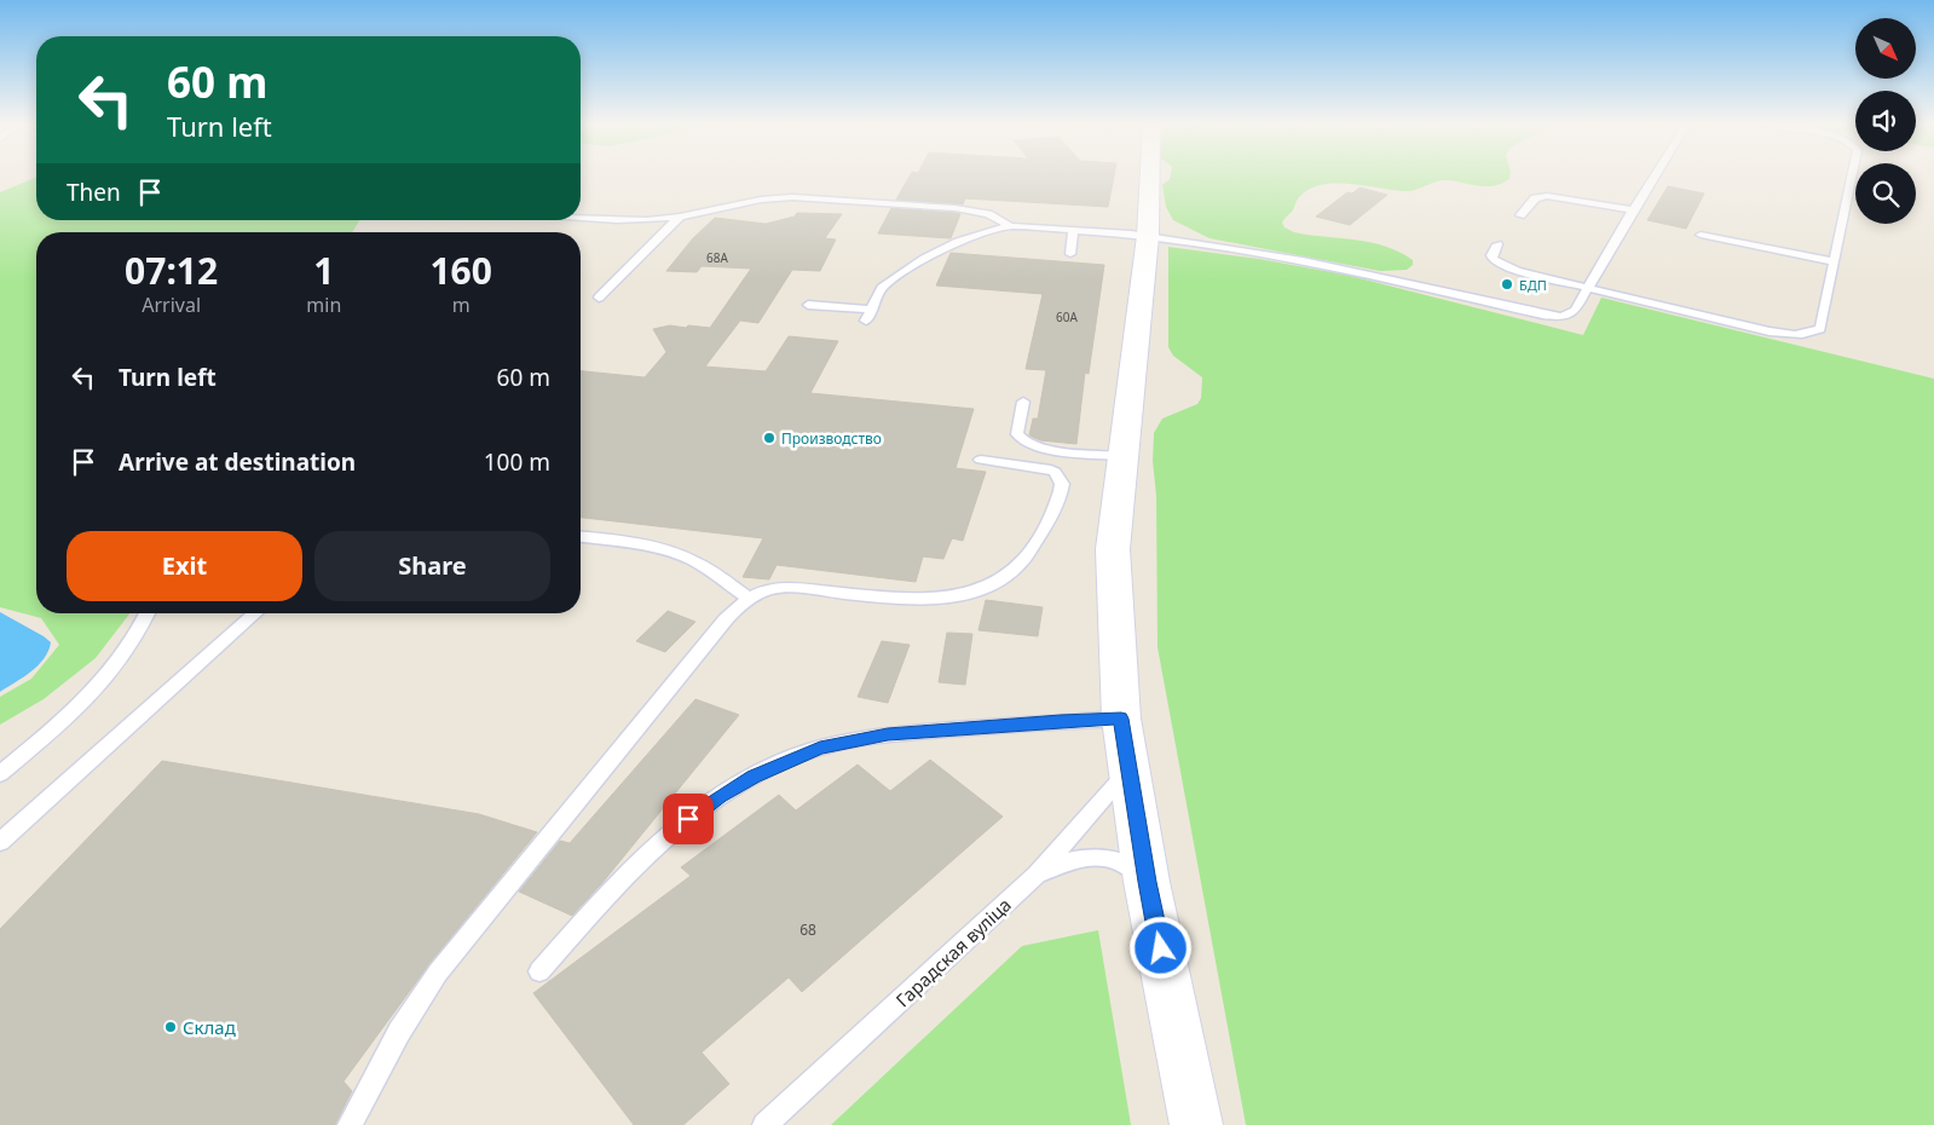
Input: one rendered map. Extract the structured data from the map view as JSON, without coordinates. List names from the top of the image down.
{
  "streets": {
    "lane": ["Гарадская вуліца"]
  },
  "places": ["БДП", "Производство", "Склад"],
  "house_numbers": ["68А", "60А", "68"],
  "north": "bottom right",
  "page": {
    "turn": ["60 m", "Turn left"],
    "then": "Then",
    "eta": [
      "07:12",
      "Arrival",
      "1",
      "min",
      "160",
      "m"
    ],
    "list": [
      {
        "name": "Turn left",
        "value": "60 m"
      },
      {
        "name": "Arrive at destination",
        "value": "100 m"
      }
    ],
    "buttons": ["Exit", "Share"]
  }
}
